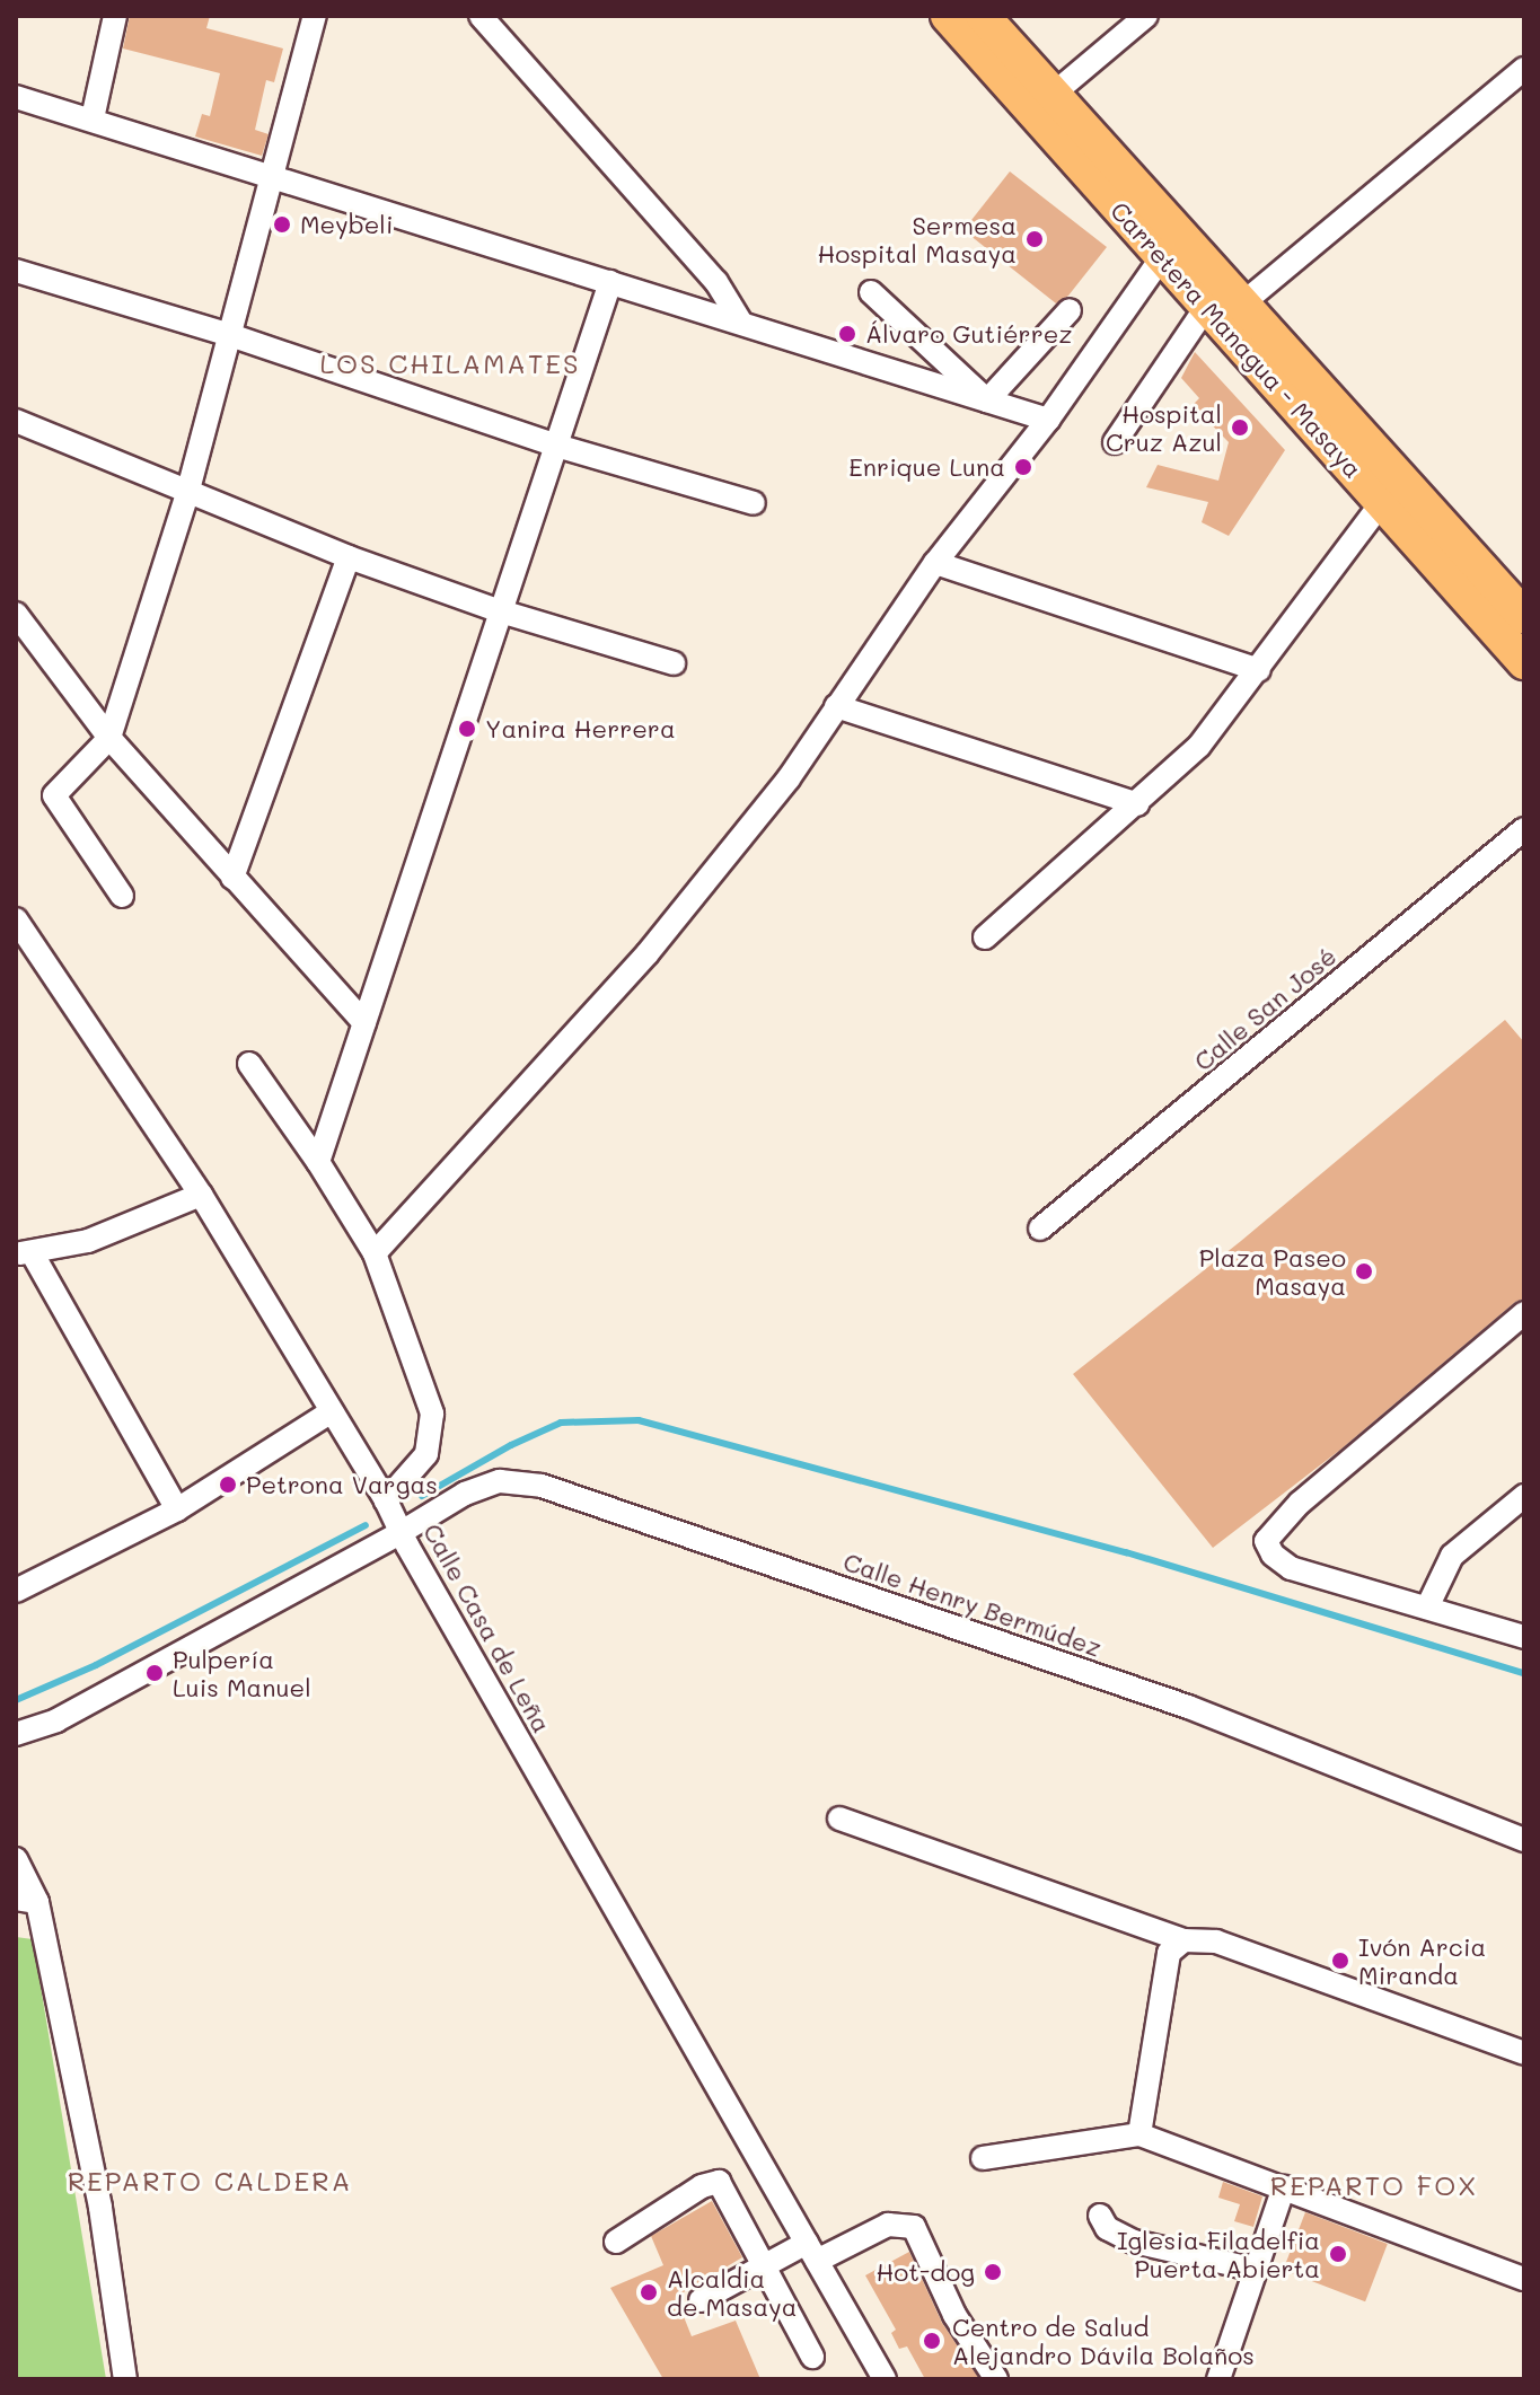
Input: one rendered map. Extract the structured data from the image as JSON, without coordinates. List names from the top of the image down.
{
  "streets": {
    "highway": ["Carretera Managua - Masaya"],
    "street": ["Calle San José", "Calle Henry Bermúdez", "Calle Casa de Leña"]
  },
  "crossings": [
    ["Calle Henry Bermúdez", "Calle Casa de Leña"]
  ],
  "districts": ["LOS CHILAMATES", "REPARTO CALDERA", "REPARTO FOX"],
  "places": [
    "Meybeli",
    "Sermesa Hospital Masaya",
    "Álvaro Gutiérrez",
    "Hospital Cruz Azul",
    "Enrique Luna",
    "Yanira Herrera",
    "Plaza Paseo Masaya",
    "Petrona Vargas",
    "Pulpería Luis Manuel",
    "Ivón Arcia Miranda",
    "Iglesia Filadelfia Puerta Abierta",
    "Hot-dog",
    "Alcaldia de Masaya",
    "Centro de Salud Alejandro Dávila Bolaños"
  ]
}
